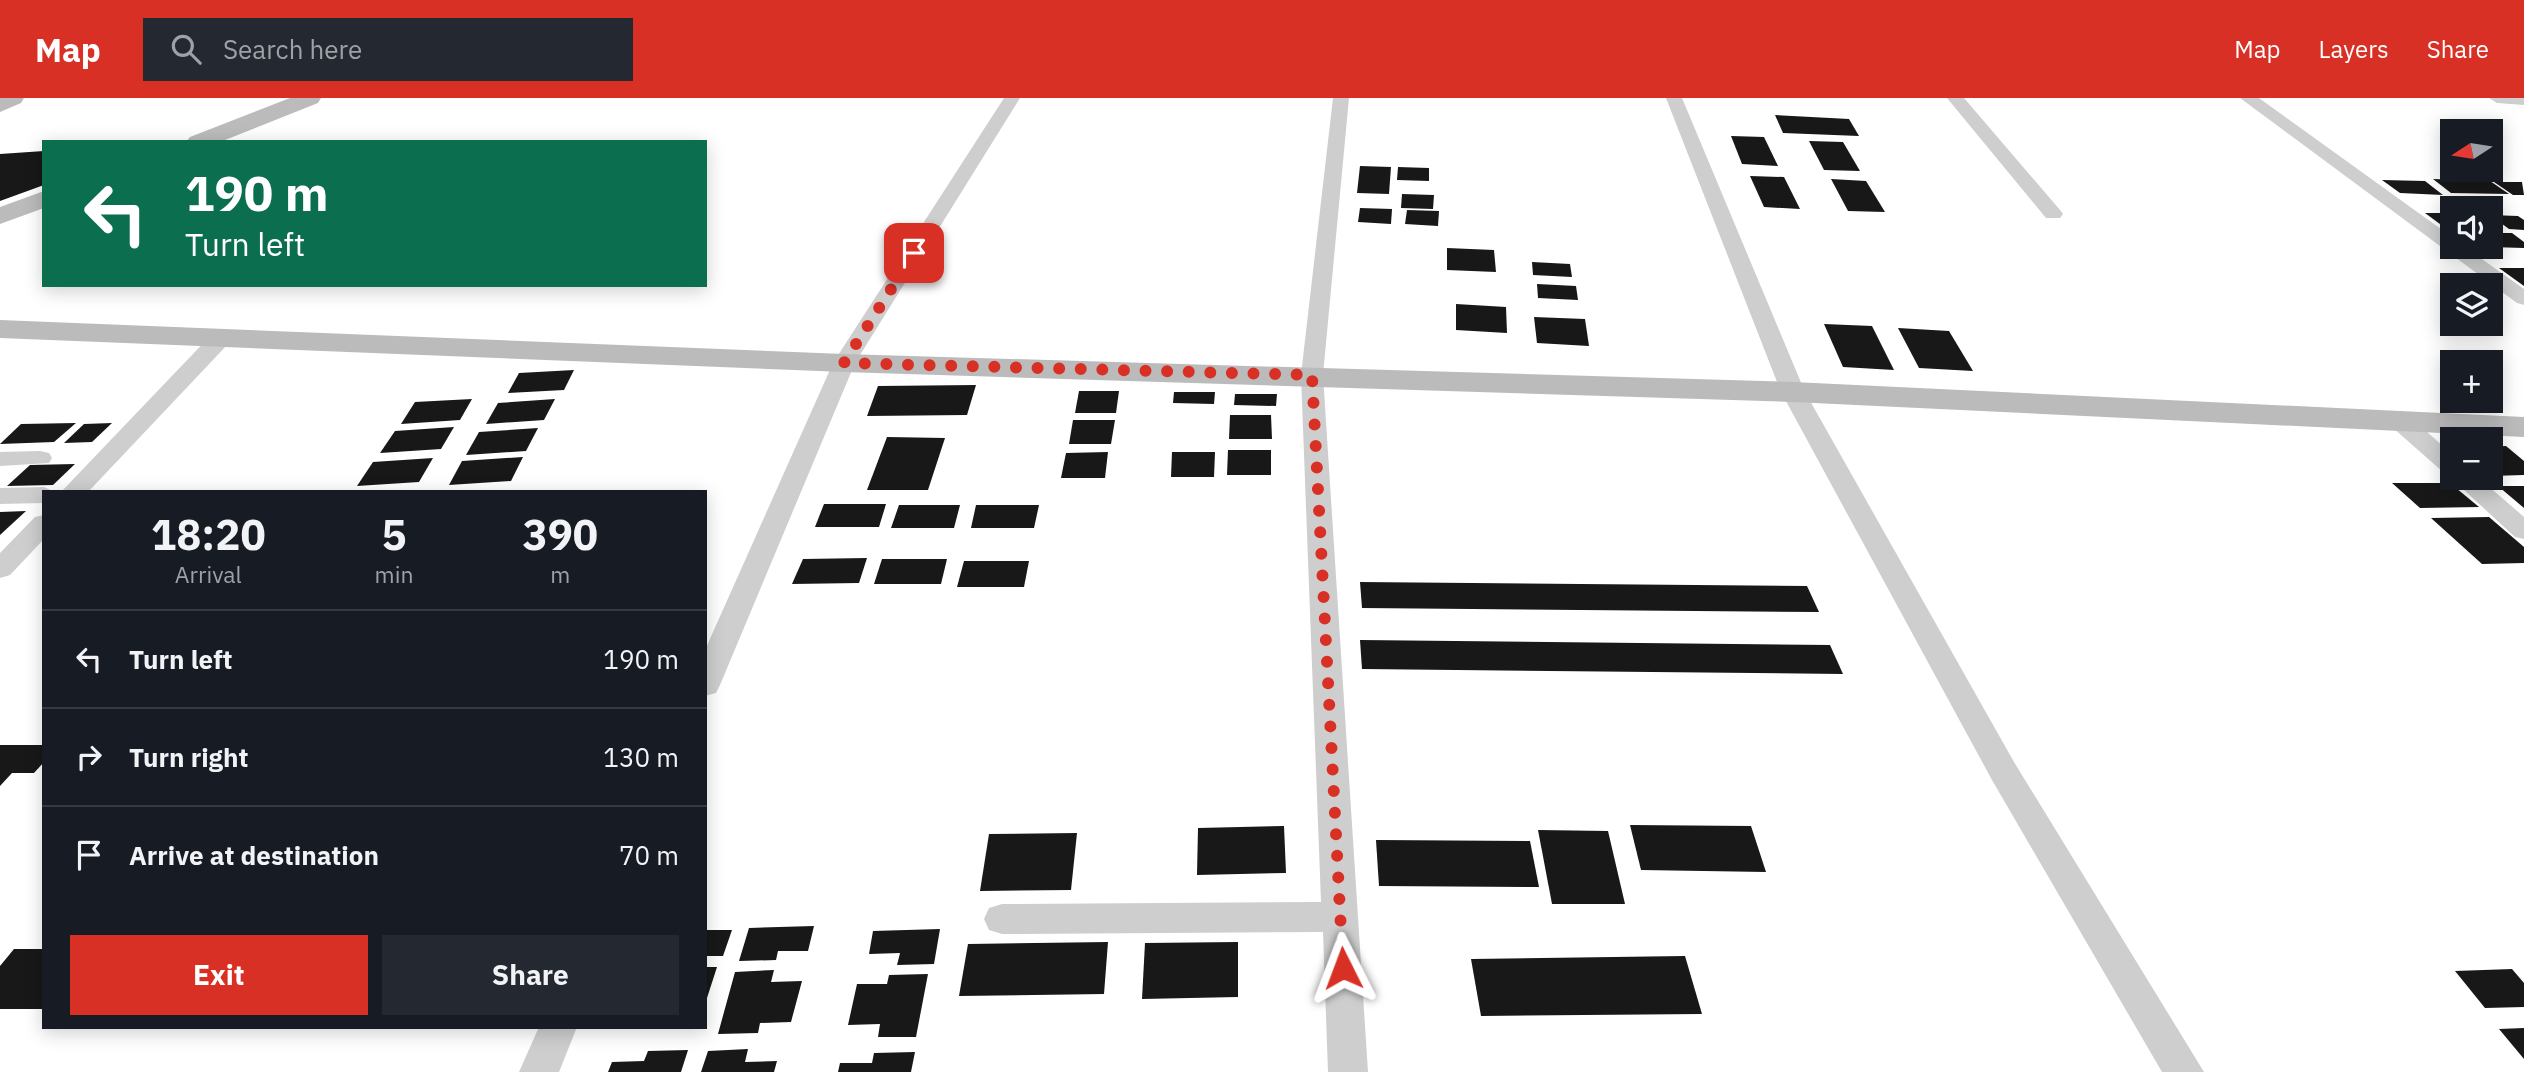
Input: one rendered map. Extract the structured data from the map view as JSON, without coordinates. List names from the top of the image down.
{
  "north": "left",
  "page": {
    "header": "Map",
    "search": "Search here",
    "nav": ["Map", "Layers", "Share"],
    "map_buttons": ["+", "−"],
    "turn": ["190 m", "Turn left"],
    "eta": [
      "18:20",
      "Arrival",
      "5",
      "min",
      "390",
      "m"
    ],
    "list": [
      {
        "name": "Turn left",
        "value": "190 m"
      },
      {
        "name": "Turn right",
        "value": "130 m"
      },
      {
        "name": "Arrive at destination",
        "value": "70 m"
      }
    ],
    "buttons": ["Exit", "Share"]
  }
}
